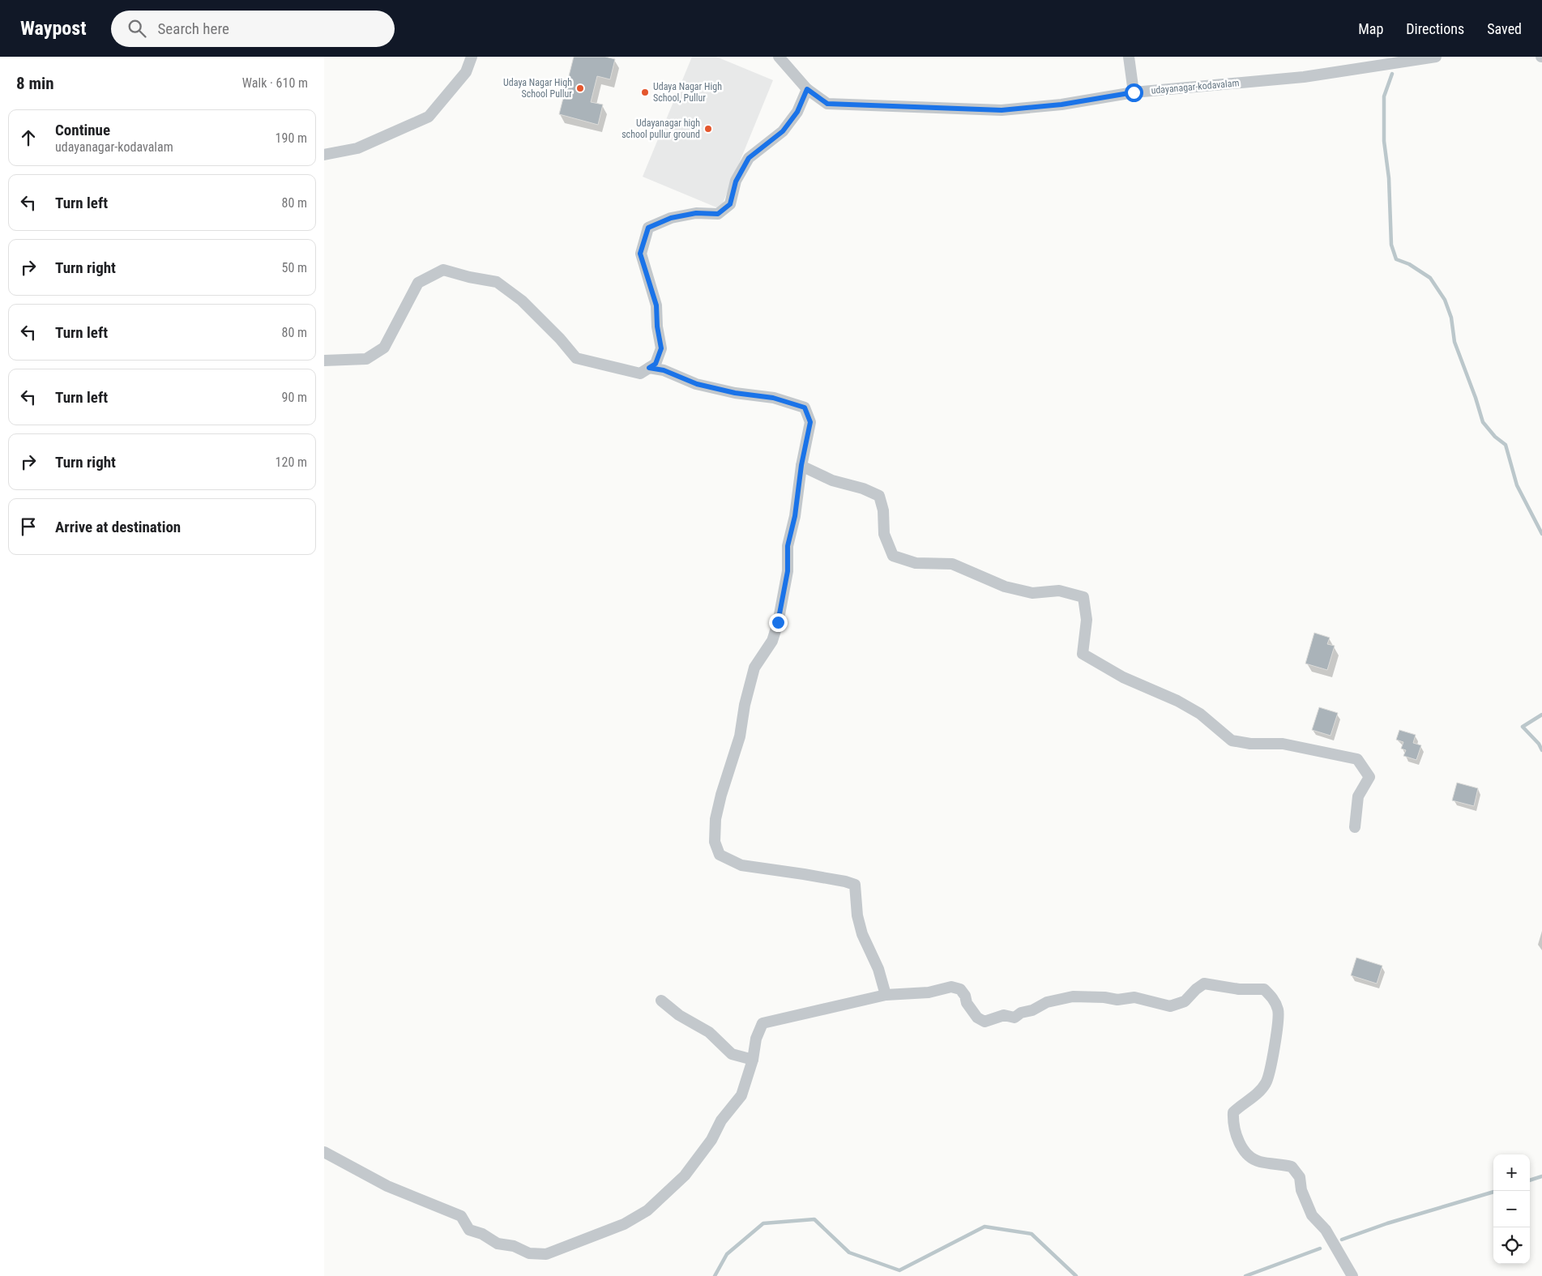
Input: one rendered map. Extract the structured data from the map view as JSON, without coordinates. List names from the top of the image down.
{
  "streets": {
    "street": ["udayanagar-kodavalam"]
  },
  "places": ["Udaya Nagar High School Pullur", "Udaya Nagar High School, Pullur", "Udayanagar high school pullur ground"],
  "page": {
    "header": "Waypost",
    "search": "Search here",
    "nav": ["Map", "Directions", "Saved"],
    "heading": ["8 min", "Walk · 610 m"],
    "list": [
      ["Continue", "udayanagar-kodavalam", "190 m"],
      ["Turn left", "80 m"],
      ["Turn right", "50 m"],
      ["Turn left", "80 m"],
      ["Turn left", "90 m"],
      ["Turn right", "120 m"],
      "Arrive at destination"
    ],
    "map_buttons": ["+", "−"]
  }
}
